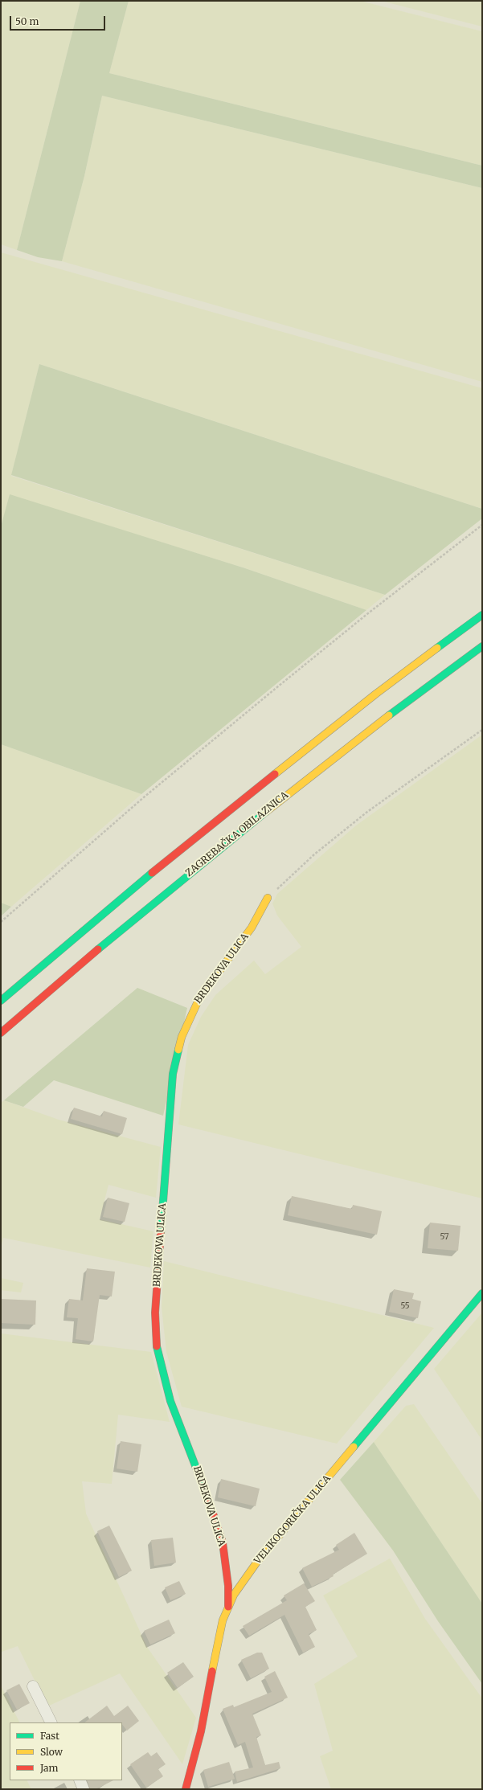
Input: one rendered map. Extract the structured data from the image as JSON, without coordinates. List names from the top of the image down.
{
  "streets": {
    "main road": ["ZAGREBAČKA OBILAZNICA", "BRDEKOVA ULICA", "VELIKOGORIČKA ULICA"]
  },
  "crossings": [
    ["BRDEKOVA ULICA", "VELIKOGORIČKA ULICA"]
  ],
  "house_numbers": ["57", "55"],
  "legend": ["Fast", "Slow", "Jam"],
  "scale_bar": "50 m"
}
